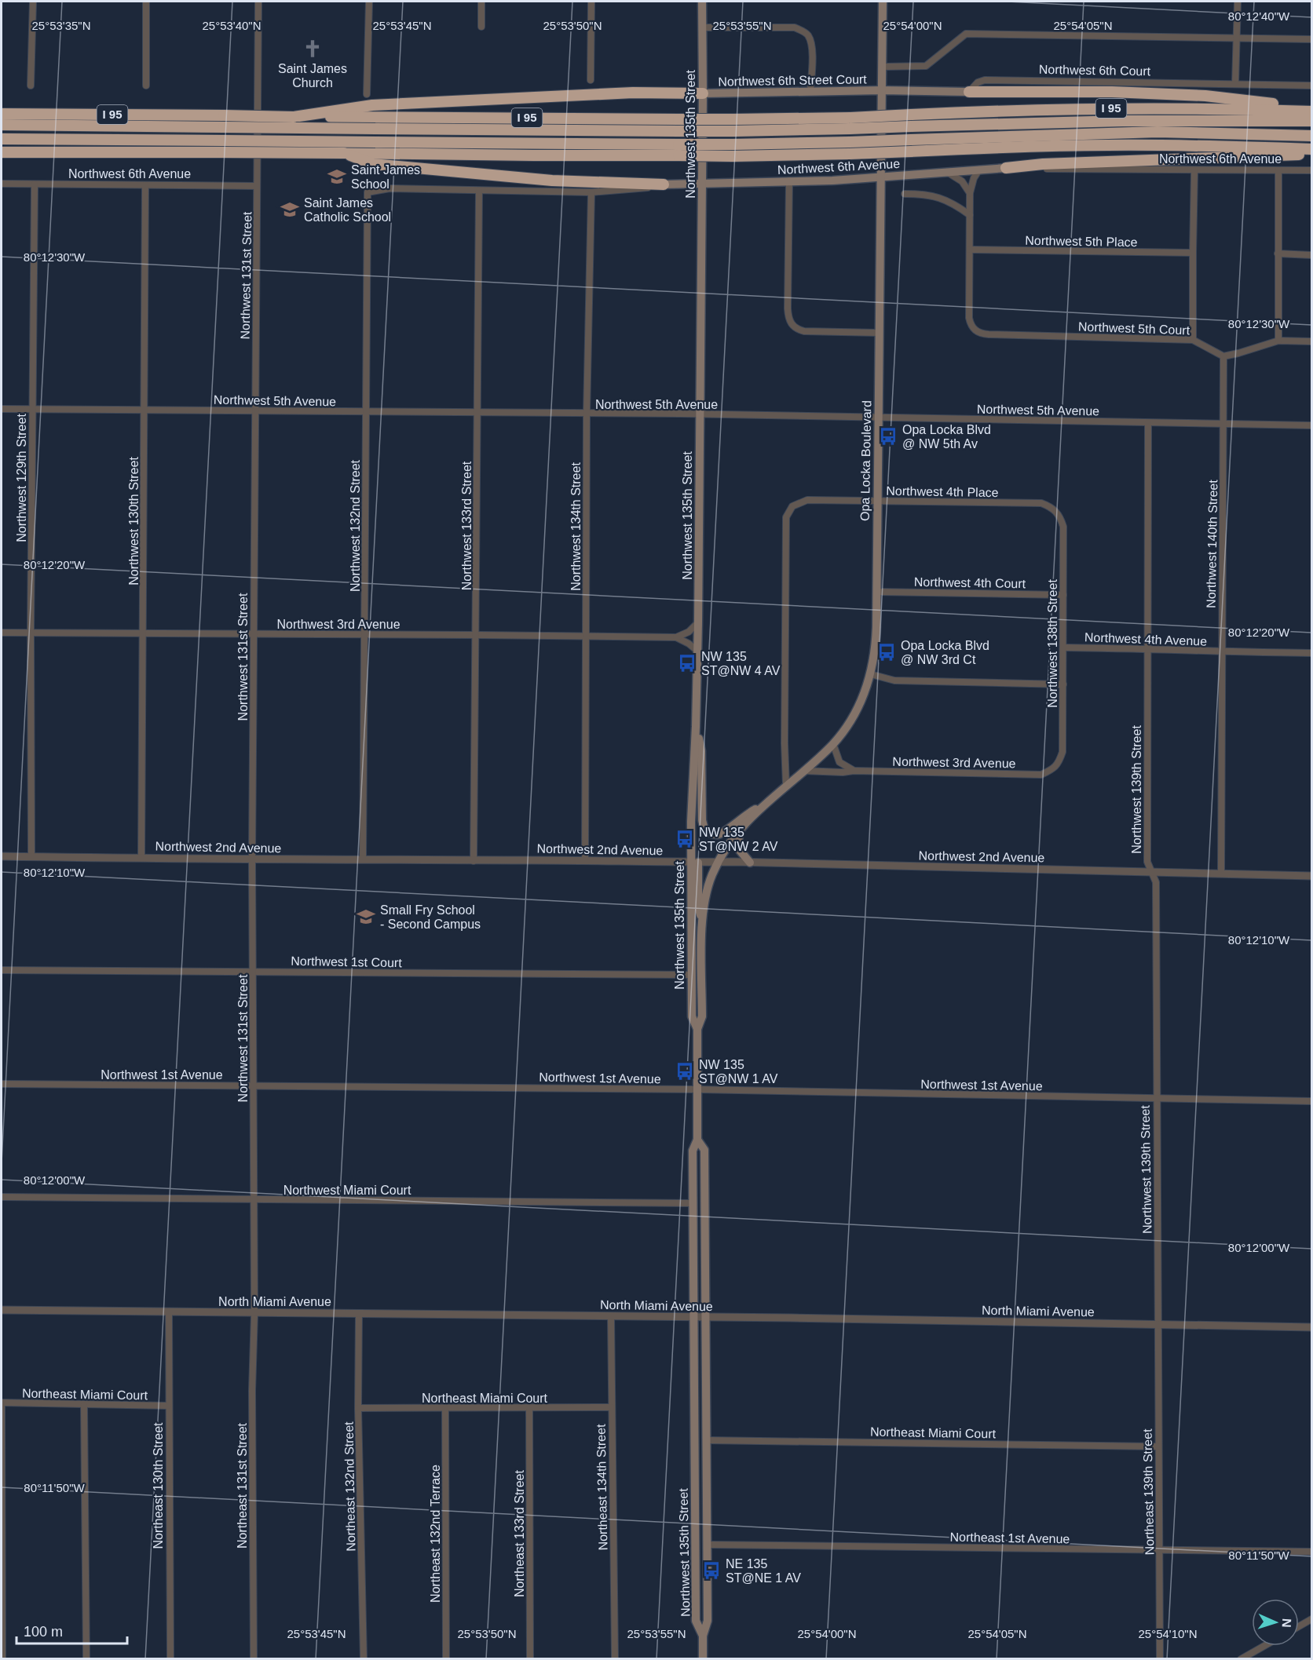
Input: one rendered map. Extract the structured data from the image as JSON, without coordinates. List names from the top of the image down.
{
  "streets": {
    "highway": ["I 95"],
    "main road": [
      "Northwest 6th Street Court",
      "Northwest 135th Street",
      "Northwest 6th Avenue",
      "Opa Locka Boulevard"
    ],
    "street": [
      "Northwest 6th Court",
      "Northwest 5th Place",
      "Northwest 131st Street",
      "Northwest 5th Court",
      "Northwest 5th Avenue",
      "Northwest 129th Street",
      "Northwest 4th Place",
      "Northwest 130th Street",
      "Northwest 132nd Street",
      "Northwest 133rd Street",
      "Northwest 134th Street",
      "Northwest 140th Street",
      "Northwest 4th Court",
      "Northwest 3rd Avenue",
      "Northwest 4th Avenue",
      "Northwest 138th Street",
      "Northwest 139th Street",
      "Northwest 2nd Avenue",
      "Northwest 1st Court",
      "Northwest 1st Avenue",
      "Northwest Miami Court",
      "North Miami Avenue",
      "Northeast Miami Court",
      "Northeast 130th Street",
      "Northeast 131st Street",
      "Northeast 132nd Street",
      "Northeast 134th Street",
      "Northeast 139th Street",
      "Northeast 132nd Terrace",
      "Northeast 133rd Street",
      "Northeast 1st Avenue"
    ]
  },
  "crossings": [
    ["Northwest 6th Street Court", "Northwest 135th Street"],
    ["Northwest 6th Street Court", "Opa Locka Boulevard"],
    ["Northwest 135th Street", "Northwest 6th Avenue"],
    ["Northwest 135th Street", "Northwest 5th Avenue"],
    ["Northwest 135th Street", "Opa Locka Boulevard"],
    ["Northwest 135th Street", "Northwest 2nd Avenue"],
    ["Northwest 135th Street", "Northwest 1st Court"],
    ["Northwest 135th Street", "Northwest 1st Avenue"],
    ["Northwest 135th Street", "Northwest Miami Court"],
    ["Northwest 135th Street", "North Miami Avenue"],
    ["Northwest 135th Street", "Northeast Miami Court"],
    ["Northwest 135th Street", "Northeast 1st Avenue"],
    ["Northwest 6th Avenue", "Northwest 131st Street"],
    ["Northwest 6th Avenue", "Opa Locka Boulevard"],
    ["Northwest 6th Avenue", "Northwest 129th Street"],
    ["Northwest 6th Avenue", "Northwest 130th Street"],
    ["Northwest 6th Avenue", "Northwest 132nd Street"],
    ["Northwest 6th Avenue", "Northwest 133rd Street"],
    ["Northwest 6th Avenue", "Northwest 134th Street"],
    ["Northwest 5th Place", "Northwest 5th Court"],
    ["Northwest 131st Street", "Northwest 5th Avenue"],
    ["Northwest 131st Street", "Northwest 3rd Avenue"],
    ["Northwest 131st Street", "Northwest 2nd Avenue"],
    ["Northwest 131st Street", "Northwest 1st Court"],
    ["Northwest 131st Street", "Northwest 1st Avenue"],
    ["Northwest 131st Street", "Northwest Miami Court"],
    ["Northwest 131st Street", "North Miami Avenue"],
    ["Northwest 131st Street", "Northeast 131st Street"],
    ["Northwest 5th Court", "Northwest 140th Street"],
    ["Northwest 5th Avenue", "Opa Locka Boulevard"],
    ["Northwest 5th Avenue", "Northwest 129th Street"],
    ["Northwest 5th Avenue", "Northwest 130th Street"],
    ["Northwest 5th Avenue", "Northwest 132nd Street"],
    ["Northwest 5th Avenue", "Northwest 133rd Street"],
    ["Northwest 5th Avenue", "Northwest 134th Street"],
    ["Northwest 5th Avenue", "Northwest 140th Street"],
    ["Northwest 5th Avenue", "Northwest 139th Street"],
    ["Opa Locka Boulevard", "Northwest 4th Place"],
    ["Opa Locka Boulevard", "Northwest 4th Court"],
    ["Opa Locka Boulevard", "Northwest 3rd Avenue"],
    ["Opa Locka Boulevard", "Northwest 2nd Avenue"],
    ["Northwest 129th Street", "Northwest 3rd Avenue"],
    ["Northwest 129th Street", "Northwest 2nd Avenue"],
    ["Northwest 4th Place", "Northwest 138th Street"],
    ["Northwest 130th Street", "Northwest 3rd Avenue"],
    ["Northwest 130th Street", "Northwest 2nd Avenue"],
    ["Northwest 132nd Street", "Northwest 3rd Avenue"],
    ["Northwest 132nd Street", "Northwest 2nd Avenue"],
    ["Northwest 133rd Street", "Northwest 3rd Avenue"],
    ["Northwest 133rd Street", "Northwest 2nd Avenue"],
    ["Northwest 134th Street", "Northwest 3rd Avenue"],
    ["Northwest 134th Street", "Northwest 2nd Avenue"],
    ["Northwest 140th Street", "Northwest 4th Avenue"],
    ["Northwest 140th Street", "Northwest 2nd Avenue"],
    ["Northwest 4th Court", "Northwest 138th Street"],
    ["Northwest 3rd Avenue", "Northwest 138th Street"],
    ["Northwest 4th Avenue", "Northwest 138th Street"],
    ["Northwest 4th Avenue", "Northwest 139th Street"],
    ["Northwest 139th Street", "Northwest 2nd Avenue"],
    ["Northwest 139th Street", "Northwest 1st Avenue"],
    ["Northwest 139th Street", "North Miami Avenue"],
    ["Northwest 139th Street", "Northeast 139th Street"],
    ["North Miami Avenue", "Northeast 130th Street"],
    ["North Miami Avenue", "Northeast 131st Street"],
    ["North Miami Avenue", "Northeast 132nd Street"],
    ["North Miami Avenue", "Northeast 134th Street"],
    ["North Miami Avenue", "Northeast 139th Street"],
    ["Northeast Miami Court", "Northeast 130th Street"],
    ["Northeast Miami Court", "Northeast 132nd Street"],
    ["Northeast Miami Court", "Northeast 134th Street"],
    ["Northeast Miami Court", "Northeast 139th Street"],
    ["Northeast Miami Court", "Northeast 132nd Terrace"],
    ["Northeast Miami Court", "Northeast 133rd Street"],
    ["Northeast 139th Street", "Northeast 1st Avenue"]
  ],
  "places": {
    "church": ["Saint James Church"],
    "school or university": ["Saint James School", "Saint James Catholic School", "Small Fry School - Second Campus"],
    "bus stop": [
      "Opa Locka Blvd @ NW 5th Av",
      "Opa Locka Blvd @ NW 3rd Ct",
      "NW 135 ST@NW 4 AV",
      "NW 135 ST@NW 2 AV",
      "NW 135 ST@NW 1 AV",
      "NE 135 ST@NE 1 AV"
    ]
  },
  "scale_bar": "100 m",
  "north": "right",
  "coordinates": [
    "80°12'40\"W",
    "25°53'35\"N",
    "25°53'40\"N",
    "25°53'45\"N",
    "25°53'50\"N",
    "25°53'55\"N",
    "25°54'00\"N",
    "25°54'05\"N",
    "80°12'30\"W",
    "80°12'20\"W",
    "80°12'10\"W",
    "80°12'00\"W",
    "80°11'50\"W",
    "25°54'10\"N"
  ]
}
